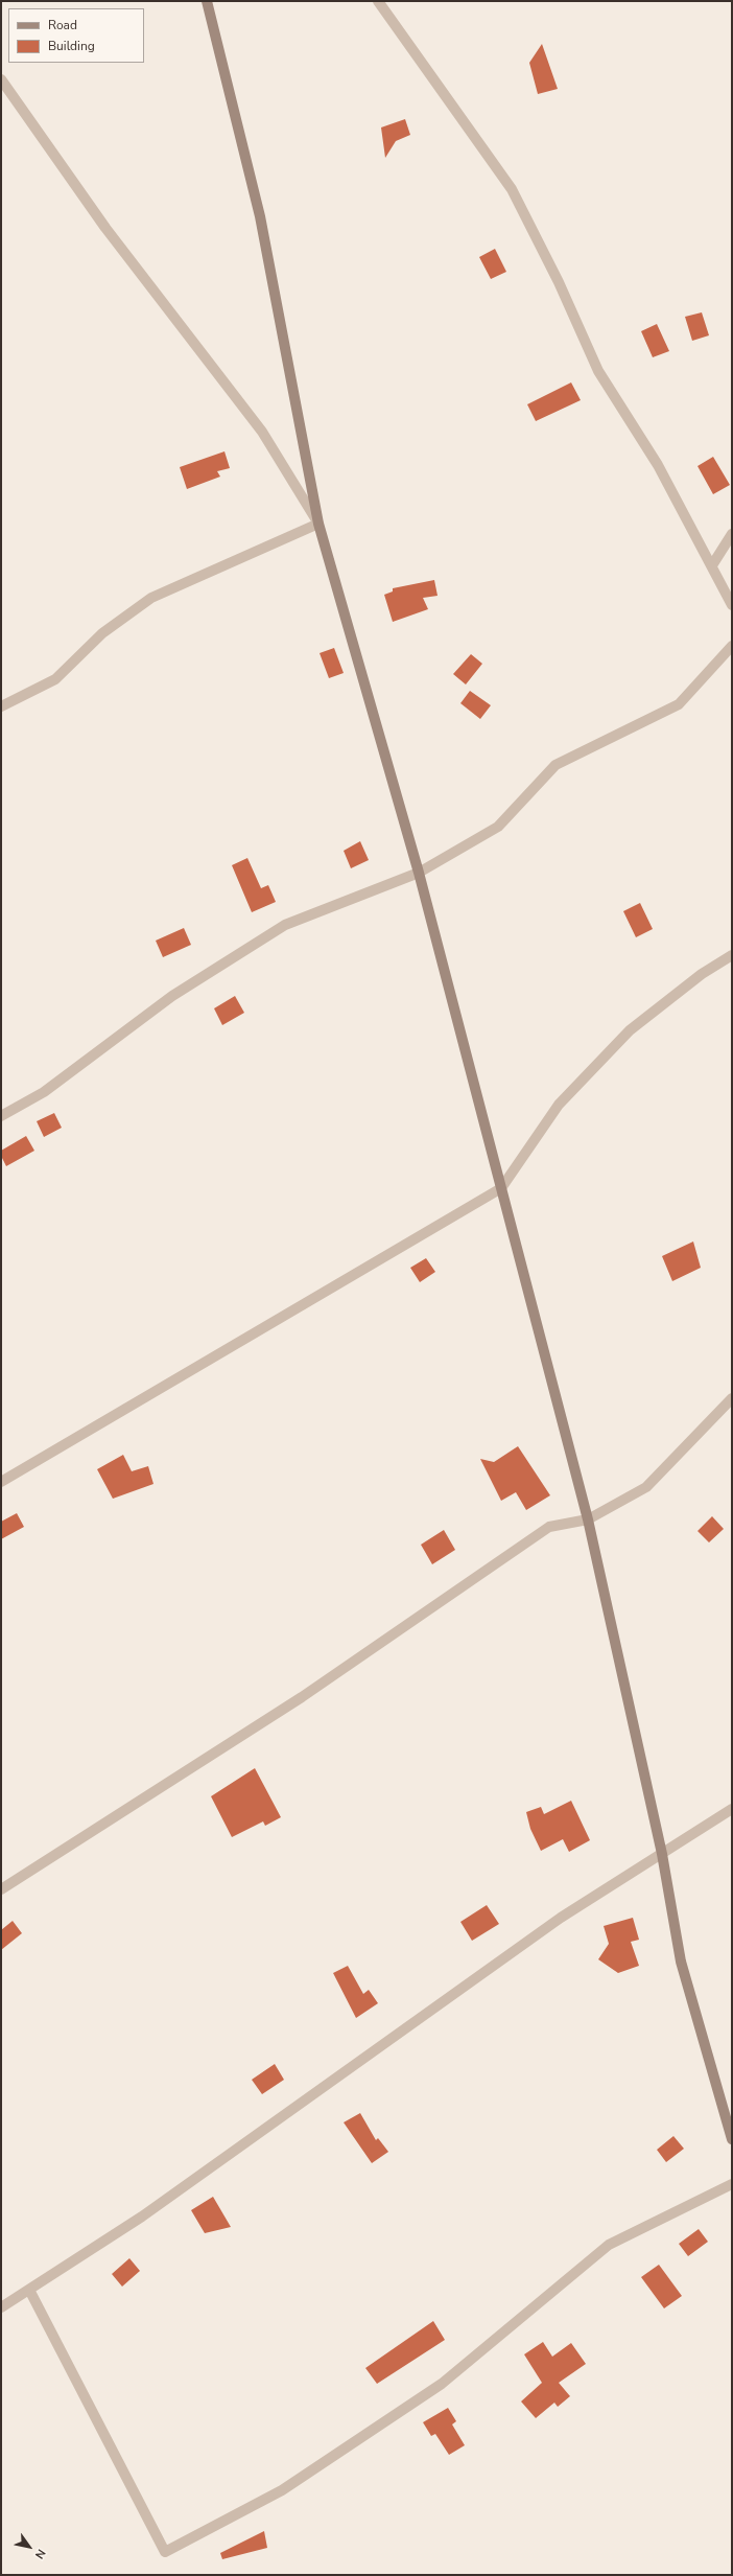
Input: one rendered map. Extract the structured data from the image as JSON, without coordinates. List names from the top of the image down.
{
  "legend": ["Road", "Building"],
  "north": "bottom right"
}
